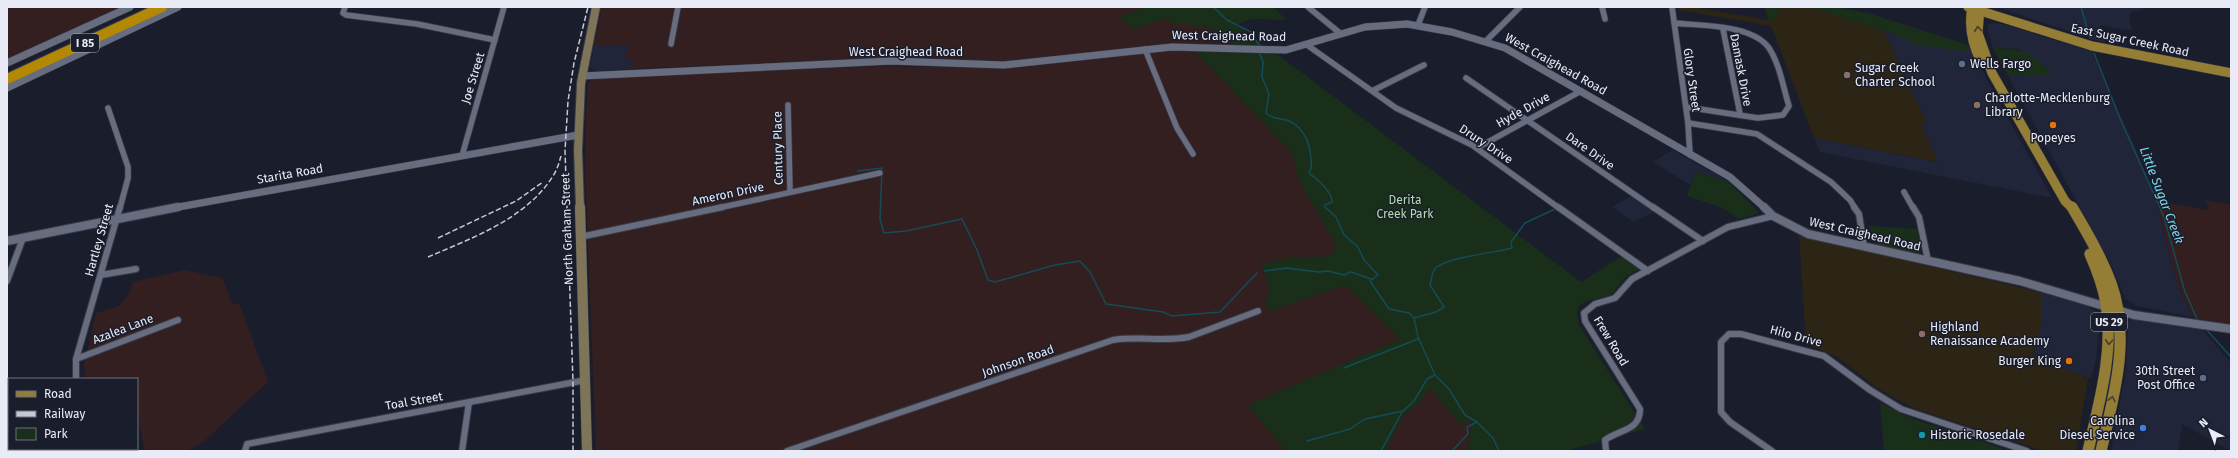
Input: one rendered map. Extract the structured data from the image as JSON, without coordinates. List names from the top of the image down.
{
  "streets": {
    "highway": ["I 85"],
    "main road": ["East Sugar Creek Road", "North Graham Street", "US 29"],
    "street": [
      "West Craighead Road",
      "Damask Drive",
      "Joe Street",
      "Glory Street",
      "Hyde Drive",
      "Drury Drive",
      "Century Place",
      "Dare Drive",
      "Starita Road",
      "Ameron Drive",
      "Hartley Street",
      "Azalea Lane",
      "Hilo Drive",
      "Frew Road",
      "Johnson Road",
      "Toal Street"
    ]
  },
  "crossings": [
    ["West Craighead Road", "Glory Street"],
    ["West Craighead Road", "Hyde Drive"],
    ["West Craighead Road", "Drury Drive"],
    ["West Craighead Road", "North Graham Street"],
    ["West Craighead Road", "US 29"],
    ["West Craighead Road", "Frew Road"],
    ["East Sugar Creek Road", "US 29"],
    ["Joe Street", "Starita Road"],
    ["Hyde Drive", "Drury Drive"],
    ["Hyde Drive", "Dare Drive"],
    ["Drury Drive", "Frew Road"],
    ["Century Place", "Ameron Drive"],
    ["Dare Drive", "Frew Road"],
    ["Starita Road", "North Graham Street"],
    ["Starita Road", "Hartley Street"],
    ["Ameron Drive", "North Graham Street"],
    ["North Graham Street", "Toal Street"],
    ["Hartley Street", "Azalea Lane"]
  ],
  "water": ["Little Sugar Creek"],
  "parks": ["Derita Creek Park"],
  "places": [
    "Wells Fargo",
    "Sugar Creek Charter School",
    "Charlotte-Mecklenburg Library",
    "Popeyes",
    "Highland Renaissance Academy",
    "Burger King",
    "30th Street Post Office",
    "Carolina Diesel Service",
    "Historic Rosedale"
  ],
  "legend": ["Road", "Railway", "Park"],
  "north": "top left"
}
